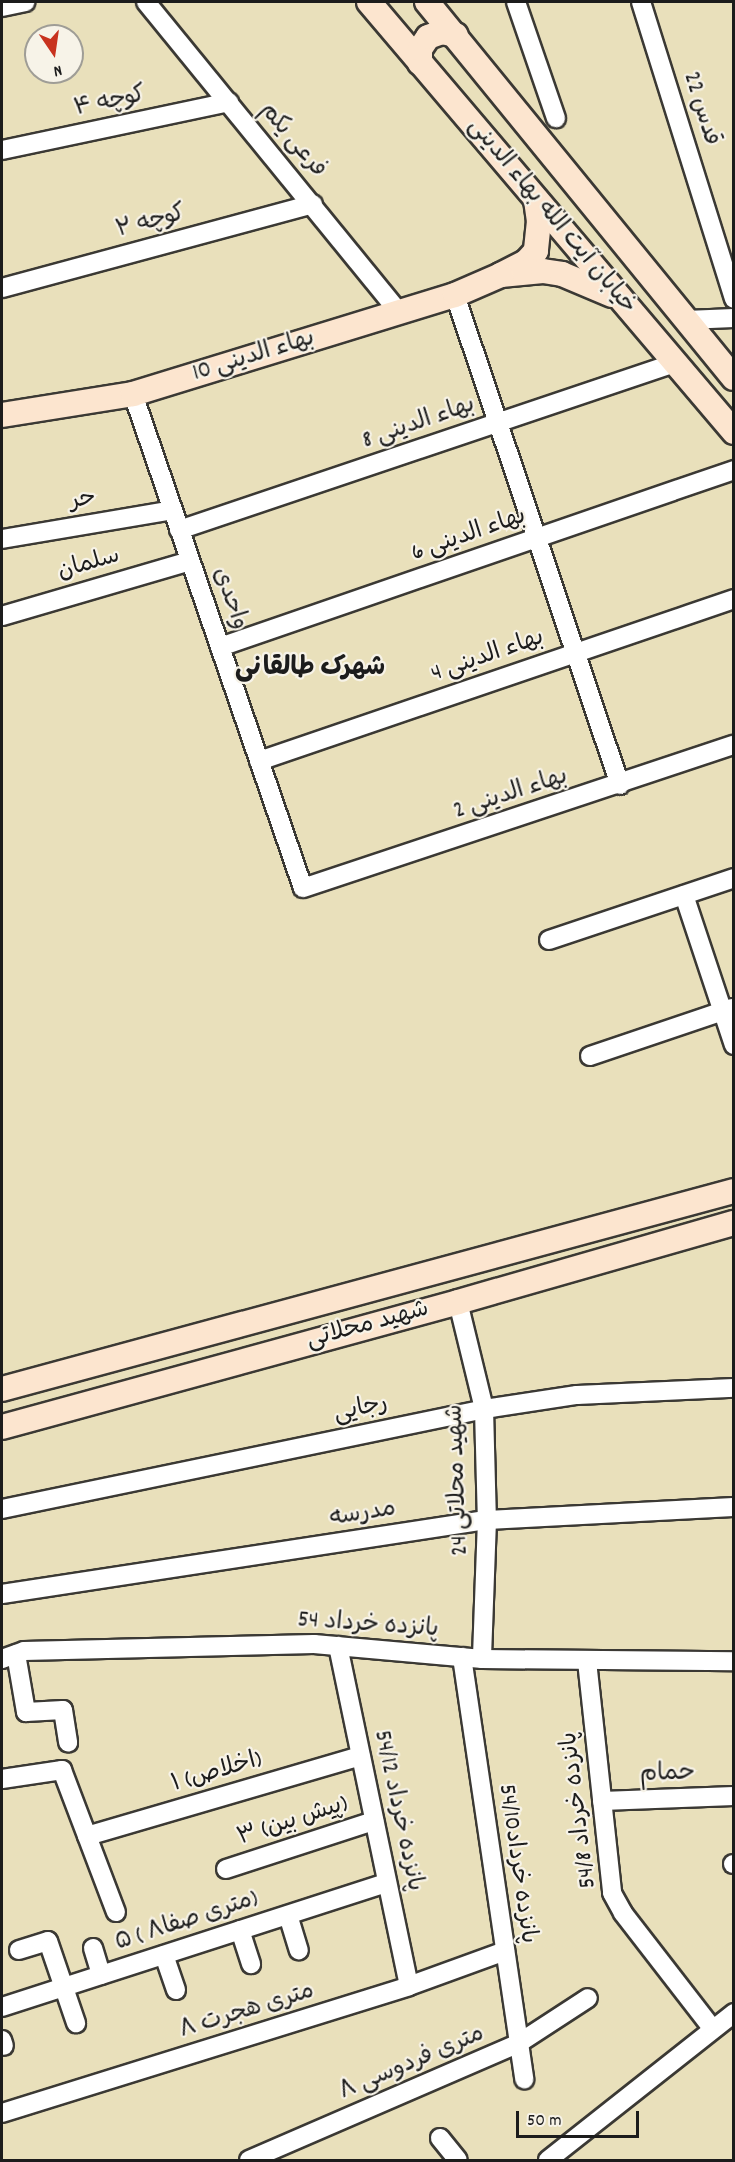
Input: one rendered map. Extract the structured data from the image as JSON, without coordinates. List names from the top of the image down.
{
  "streets": {
    "main road": ["خیابان آیت الله بهاء الدینی", "بهاء الدینی 10", "شهید محلاتی"],
    "street": [
      "کوچه ۴",
      "قدس 22",
      "فرعی یکم",
      "کوچه ۲",
      "بهاء الدینی 8",
      "حر",
      "بهاء الدینی 6",
      "سلمان",
      "واحدی",
      "بهاء الدینی 4",
      "بهاء الدینی 2",
      "رجایی",
      "شهید محلاتی 24",
      "مدرسه",
      "پانزده خرداد 54",
      "۱ (اخلاص)",
      "حمام",
      "پانزده خرداد 54/8",
      "پانزده خرداد 54/12",
      "۳ (پیش بین)",
      "پانزده خرداد54/10",
      "۵ ( ۸متری صفا)",
      "۸ متری هجرت",
      "۸ متری فردوسی"
    ]
  },
  "crossings": [
    ["کوچه ۴", "فرعی یکم"],
    ["فرعی یکم", "کوچه ۲"],
    ["فرعی یکم", "بهاء الدینی 10"],
    ["خیابان آیت الله بهاء الدینی", "بهاء الدینی 8"],
    ["بهاء الدینی 10", "واحدی"],
    ["بهاء الدینی 8", "واحدی"],
    ["حر", "واحدی"],
    ["بهاء الدینی 6", "واحدی"],
    ["سلمان", "واحدی"],
    ["واحدی", "بهاء الدینی 4"],
    ["واحدی", "بهاء الدینی 2"],
    ["شهید محلاتی", "شهید محلاتی 24"],
    ["رجایی", "شهید محلاتی 24"],
    ["شهید محلاتی 24", "مدرسه"],
    ["شهید محلاتی 24", "پانزده خرداد 54"],
    ["پانزده خرداد 54", "پانزده خرداد 54/8"],
    ["پانزده خرداد 54", "پانزده خرداد 54/12"],
    ["پانزده خرداد 54", "پانزده خرداد54/10"],
    ["۱ (اخلاص)", "پانزده خرداد 54/12"],
    ["حمام", "پانزده خرداد 54/8"],
    ["پانزده خرداد 54/12", "۳ (پیش بین)"],
    ["پانزده خرداد 54/12", "۵ ( ۸متری صفا)"],
    ["پانزده خرداد 54/12", "۸ متری هجرت"],
    ["پانزده خرداد54/10", "۸ متری هجرت"],
    ["پانزده خرداد54/10", "۸ متری فردوسی"]
  ],
  "districts": ["شهرک طالقانی"],
  "scale_bar": "50 m",
  "north": "bottom"
}
